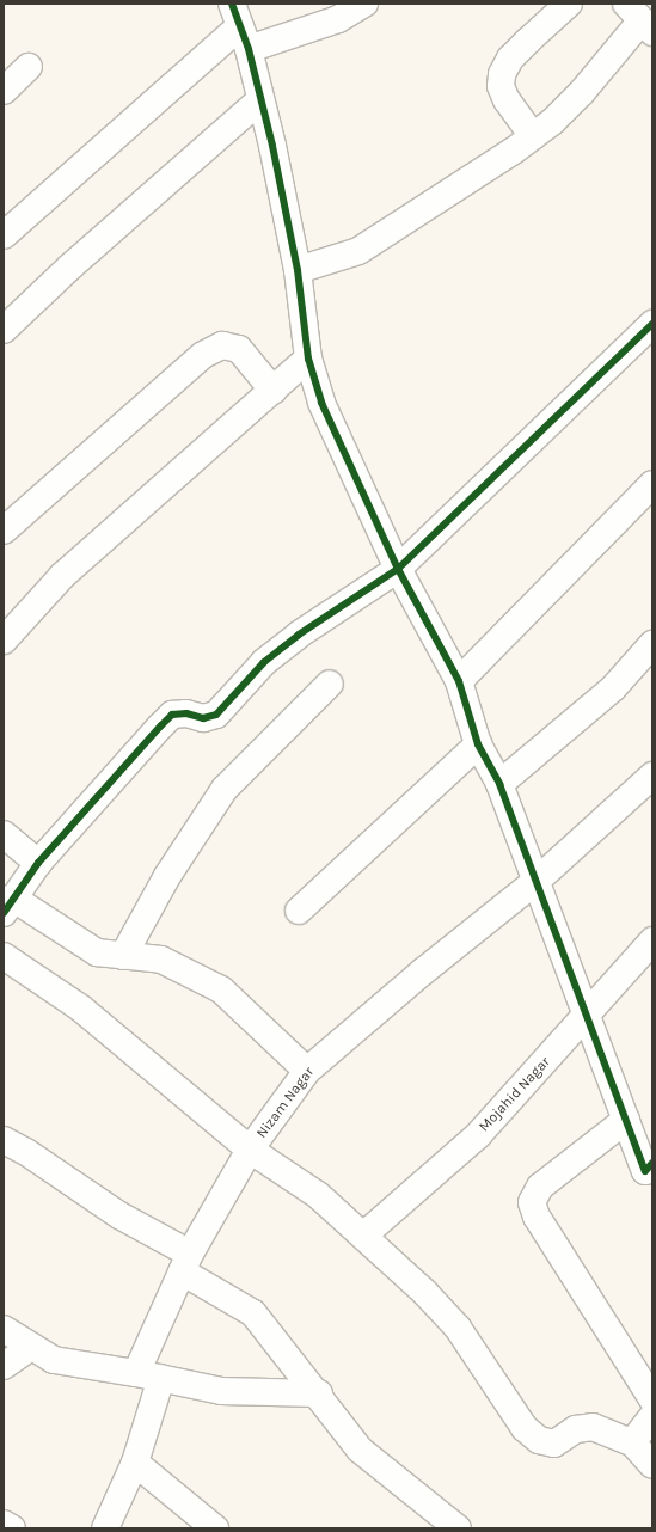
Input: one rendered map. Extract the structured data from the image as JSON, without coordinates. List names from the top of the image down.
{
  "streets": {
    "street": ["Mojahid Nagar", "Nizam Nagar"]
  }
}
